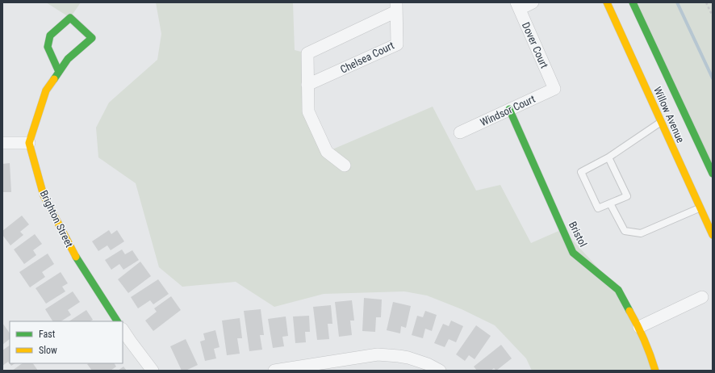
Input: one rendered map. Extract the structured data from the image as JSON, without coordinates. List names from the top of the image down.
{
  "streets": {
    "street": [
      "Dover Court",
      "Chelsea Court",
      "Windsor Court",
      "Willow Avenue",
      "Brighton Street",
      "Bristol"
    ]
  },
  "crossings": [
    ["Dover Court", "Windsor Court"],
    ["Windsor Court", "Bristol"]
  ],
  "legend": ["Fast", "Slow"]
}
